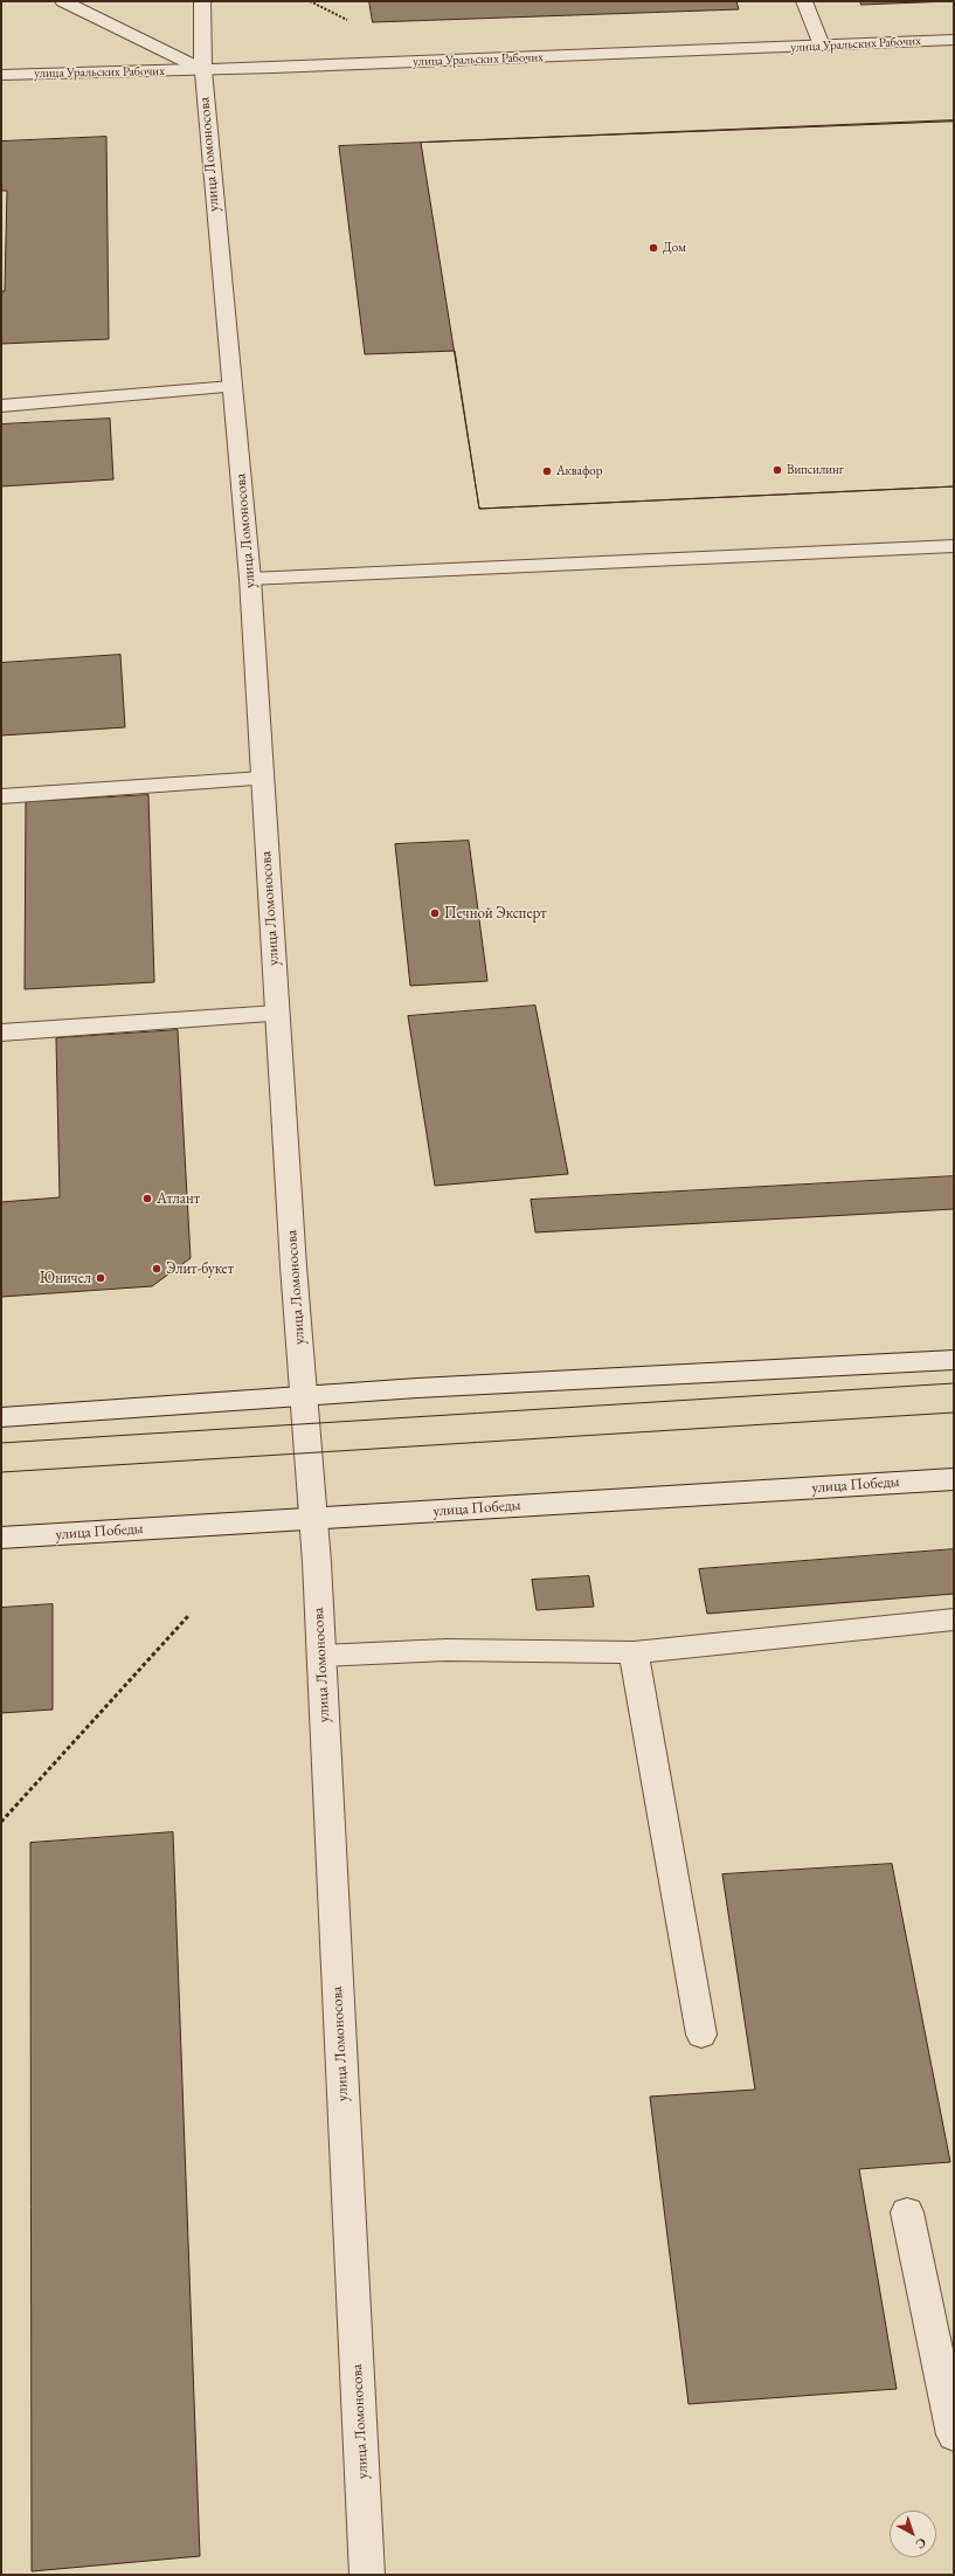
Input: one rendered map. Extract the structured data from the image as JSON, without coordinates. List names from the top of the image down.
{
  "streets": {
    "street": ["улица Уральских Рабочих", "улица Ломоносова", "улица Победы"]
  },
  "crossings": [
    ["улица Уральских Рабочих", "улица Ломоносова"],
    ["улица Ломоносова", "улица Победы"]
  ],
  "places": [
    "Дом",
    "Випсилинг",
    "Аквафор",
    "Печной Эксперт",
    "Атлант",
    "Элит-букет",
    "Юничел"
  ],
  "north": "bottom right"
}
